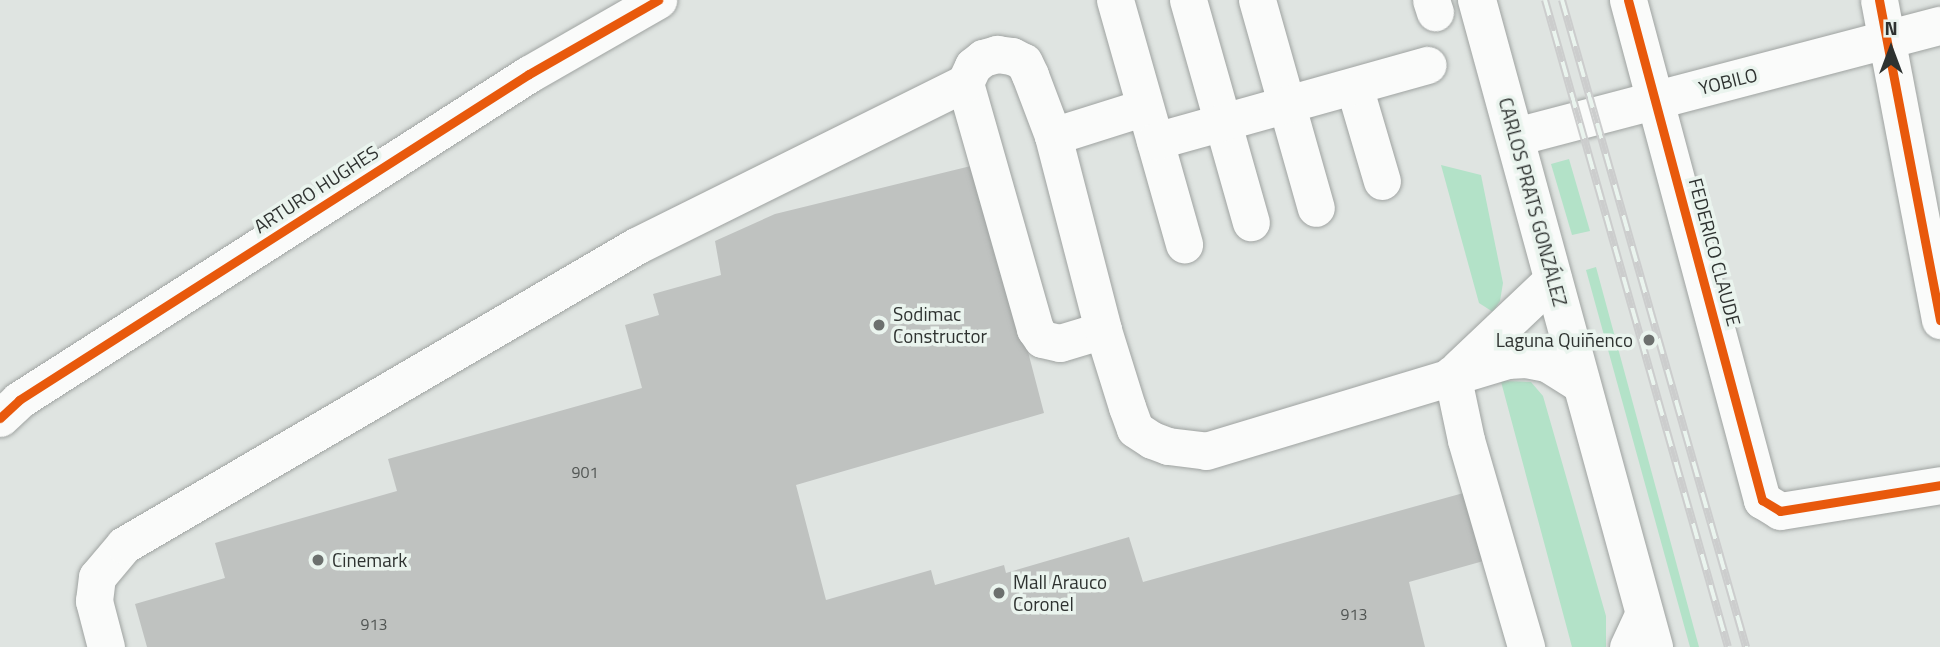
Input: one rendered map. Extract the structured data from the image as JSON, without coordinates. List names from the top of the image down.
{
  "streets": {
    "main road": ["YOBILO", "CARLOS PRATS GONZÁLEZ"],
    "street": ["ARTURO HUGHES", "FEDERICO CLAUDE"]
  },
  "crossings": [
    ["YOBILO", "CARLOS PRATS GONZÁLEZ"],
    ["YOBILO", "FEDERICO CLAUDE"]
  ],
  "places": [
    "Sodimac Constructor",
    "Laguna Quiñenco",
    "Cinemark",
    "Mall Arauco Coronel"
  ],
  "house_numbers": ["901", "913", "913"],
  "north": "top"
}
